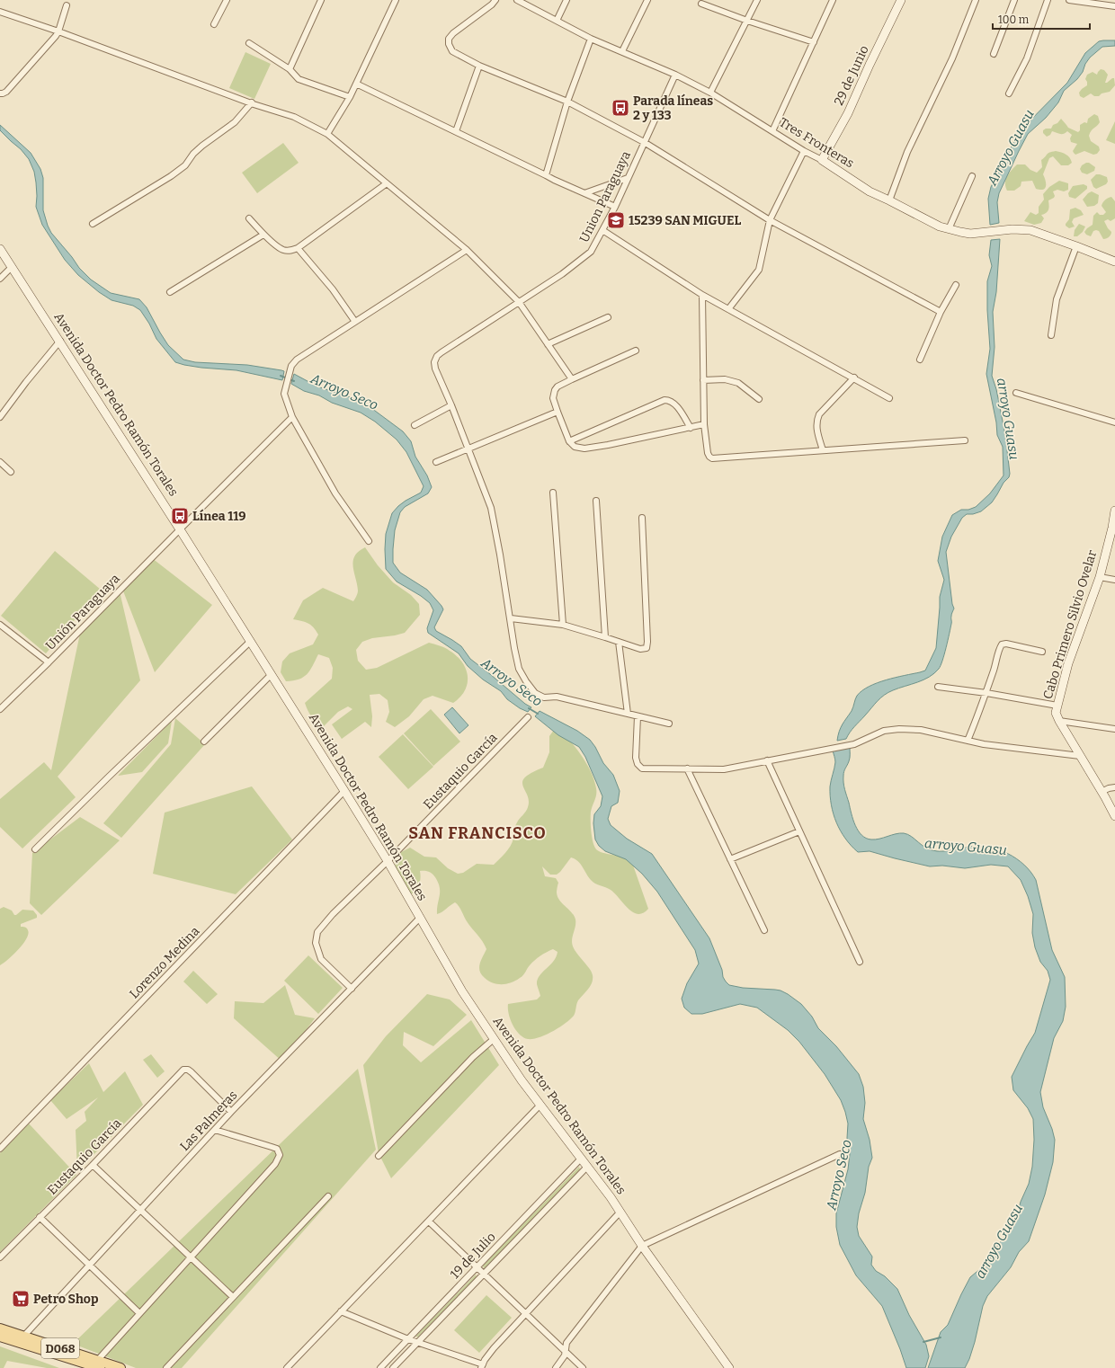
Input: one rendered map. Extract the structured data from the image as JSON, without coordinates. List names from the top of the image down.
{
  "streets": {
    "main road": ["D068"],
    "street": [
      "29 de Junio",
      "Tres Fronteras",
      "Union Paraguaya",
      "Avenida Doctor Pedro Ramón Torales",
      "Unión Paraguaya",
      "Cabo Primero Silvio Ovelar",
      "Eustaquio García",
      "Lorenzo Medina",
      "Las Palmeras",
      "19 de Julio"
    ]
  },
  "crossings": [
    ["29 de Junio", "Tres Fronteras"],
    ["Tres Fronteras", "Union Paraguaya"],
    ["Avenida Doctor Pedro Ramón Torales", "Unión Paraguaya"],
    ["Avenida Doctor Pedro Ramón Torales", "Eustaquio García"],
    ["Avenida Doctor Pedro Ramón Torales", "Lorenzo Medina"],
    ["Avenida Doctor Pedro Ramón Torales", "Las Palmeras"],
    ["Avenida Doctor Pedro Ramón Torales", "19 de Julio"],
    ["Eustaquio García", "Las Palmeras"],
    ["Las Palmeras", "D068"]
  ],
  "districts": ["SAN FRANCISCO"],
  "water": ["Arroyo Guasu", "Arroyo Seco", "arroyo Guasu"],
  "places": {
    "bus stop": ["Parada líneas 2 y 133", "Línea 119"],
    "school or university": ["15239 SAN MIGUEL"],
    "supermarket": ["Petro Shop"]
  },
  "scale_bar": "100 m"
}
